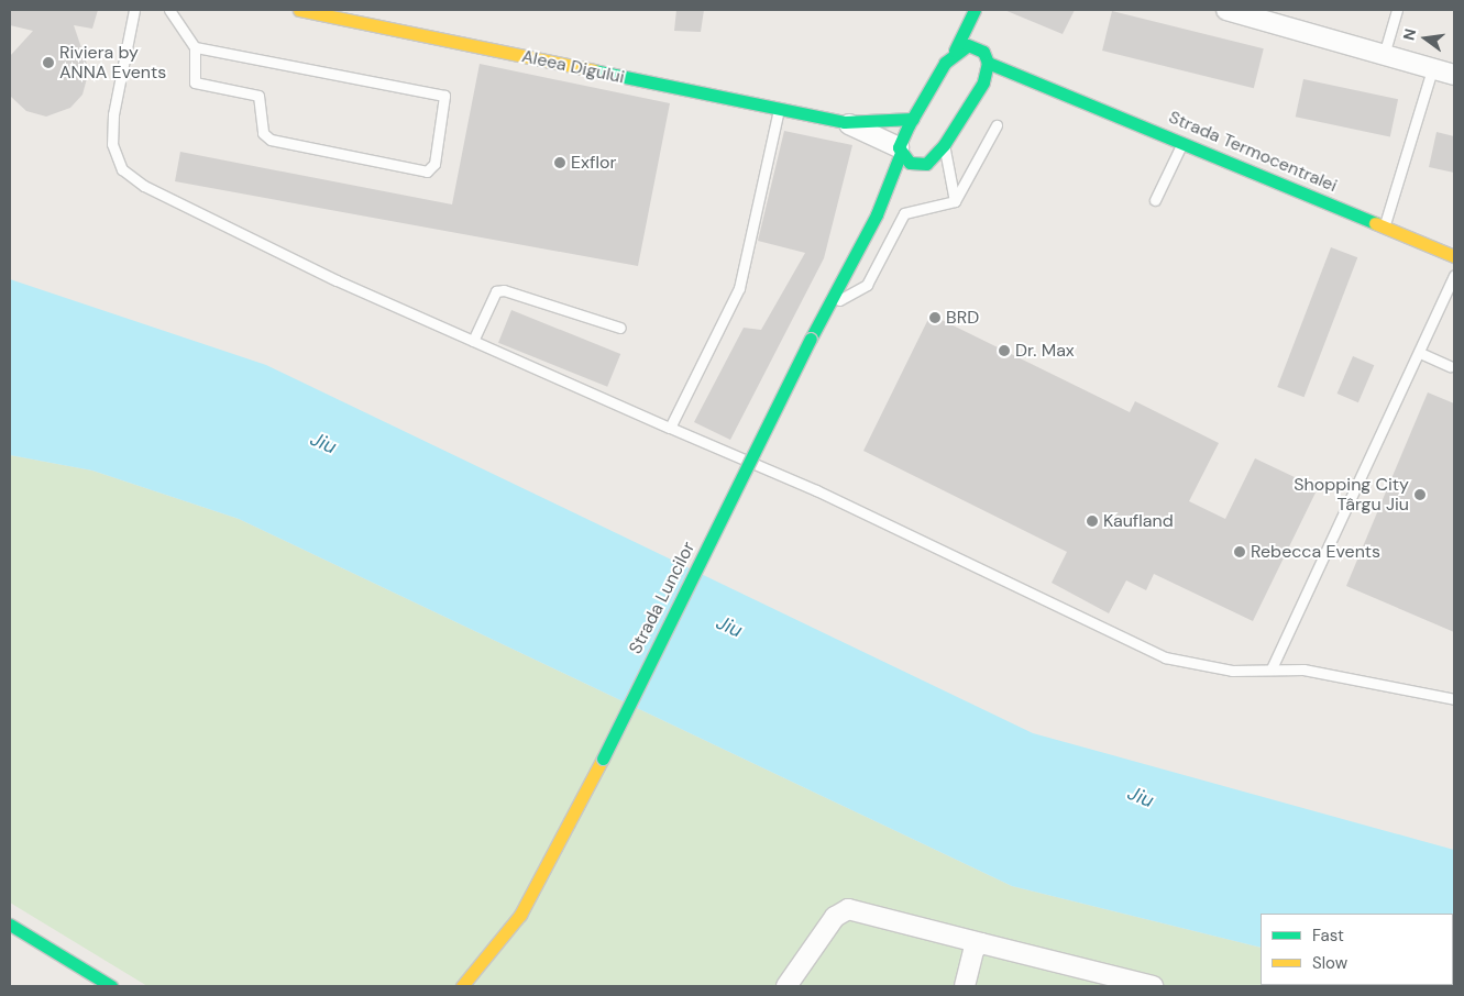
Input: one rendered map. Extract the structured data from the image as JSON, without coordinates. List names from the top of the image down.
{
  "streets": {
    "main road": ["Aleea Digului", "Strada Termocentralei", "Strada Luncilor"]
  },
  "crossings": [
    ["Aleea Digului", "Strada Luncilor"]
  ],
  "water": ["Jiu"],
  "places": [
    "Riviera by ANNA Events",
    "Exflor",
    "BRD",
    "Dr. Max",
    "Shopping City Târgu Jiu",
    "Kaufland",
    "Rebecca Events"
  ],
  "legend": ["Fast", "Slow"],
  "north": "left"
}
